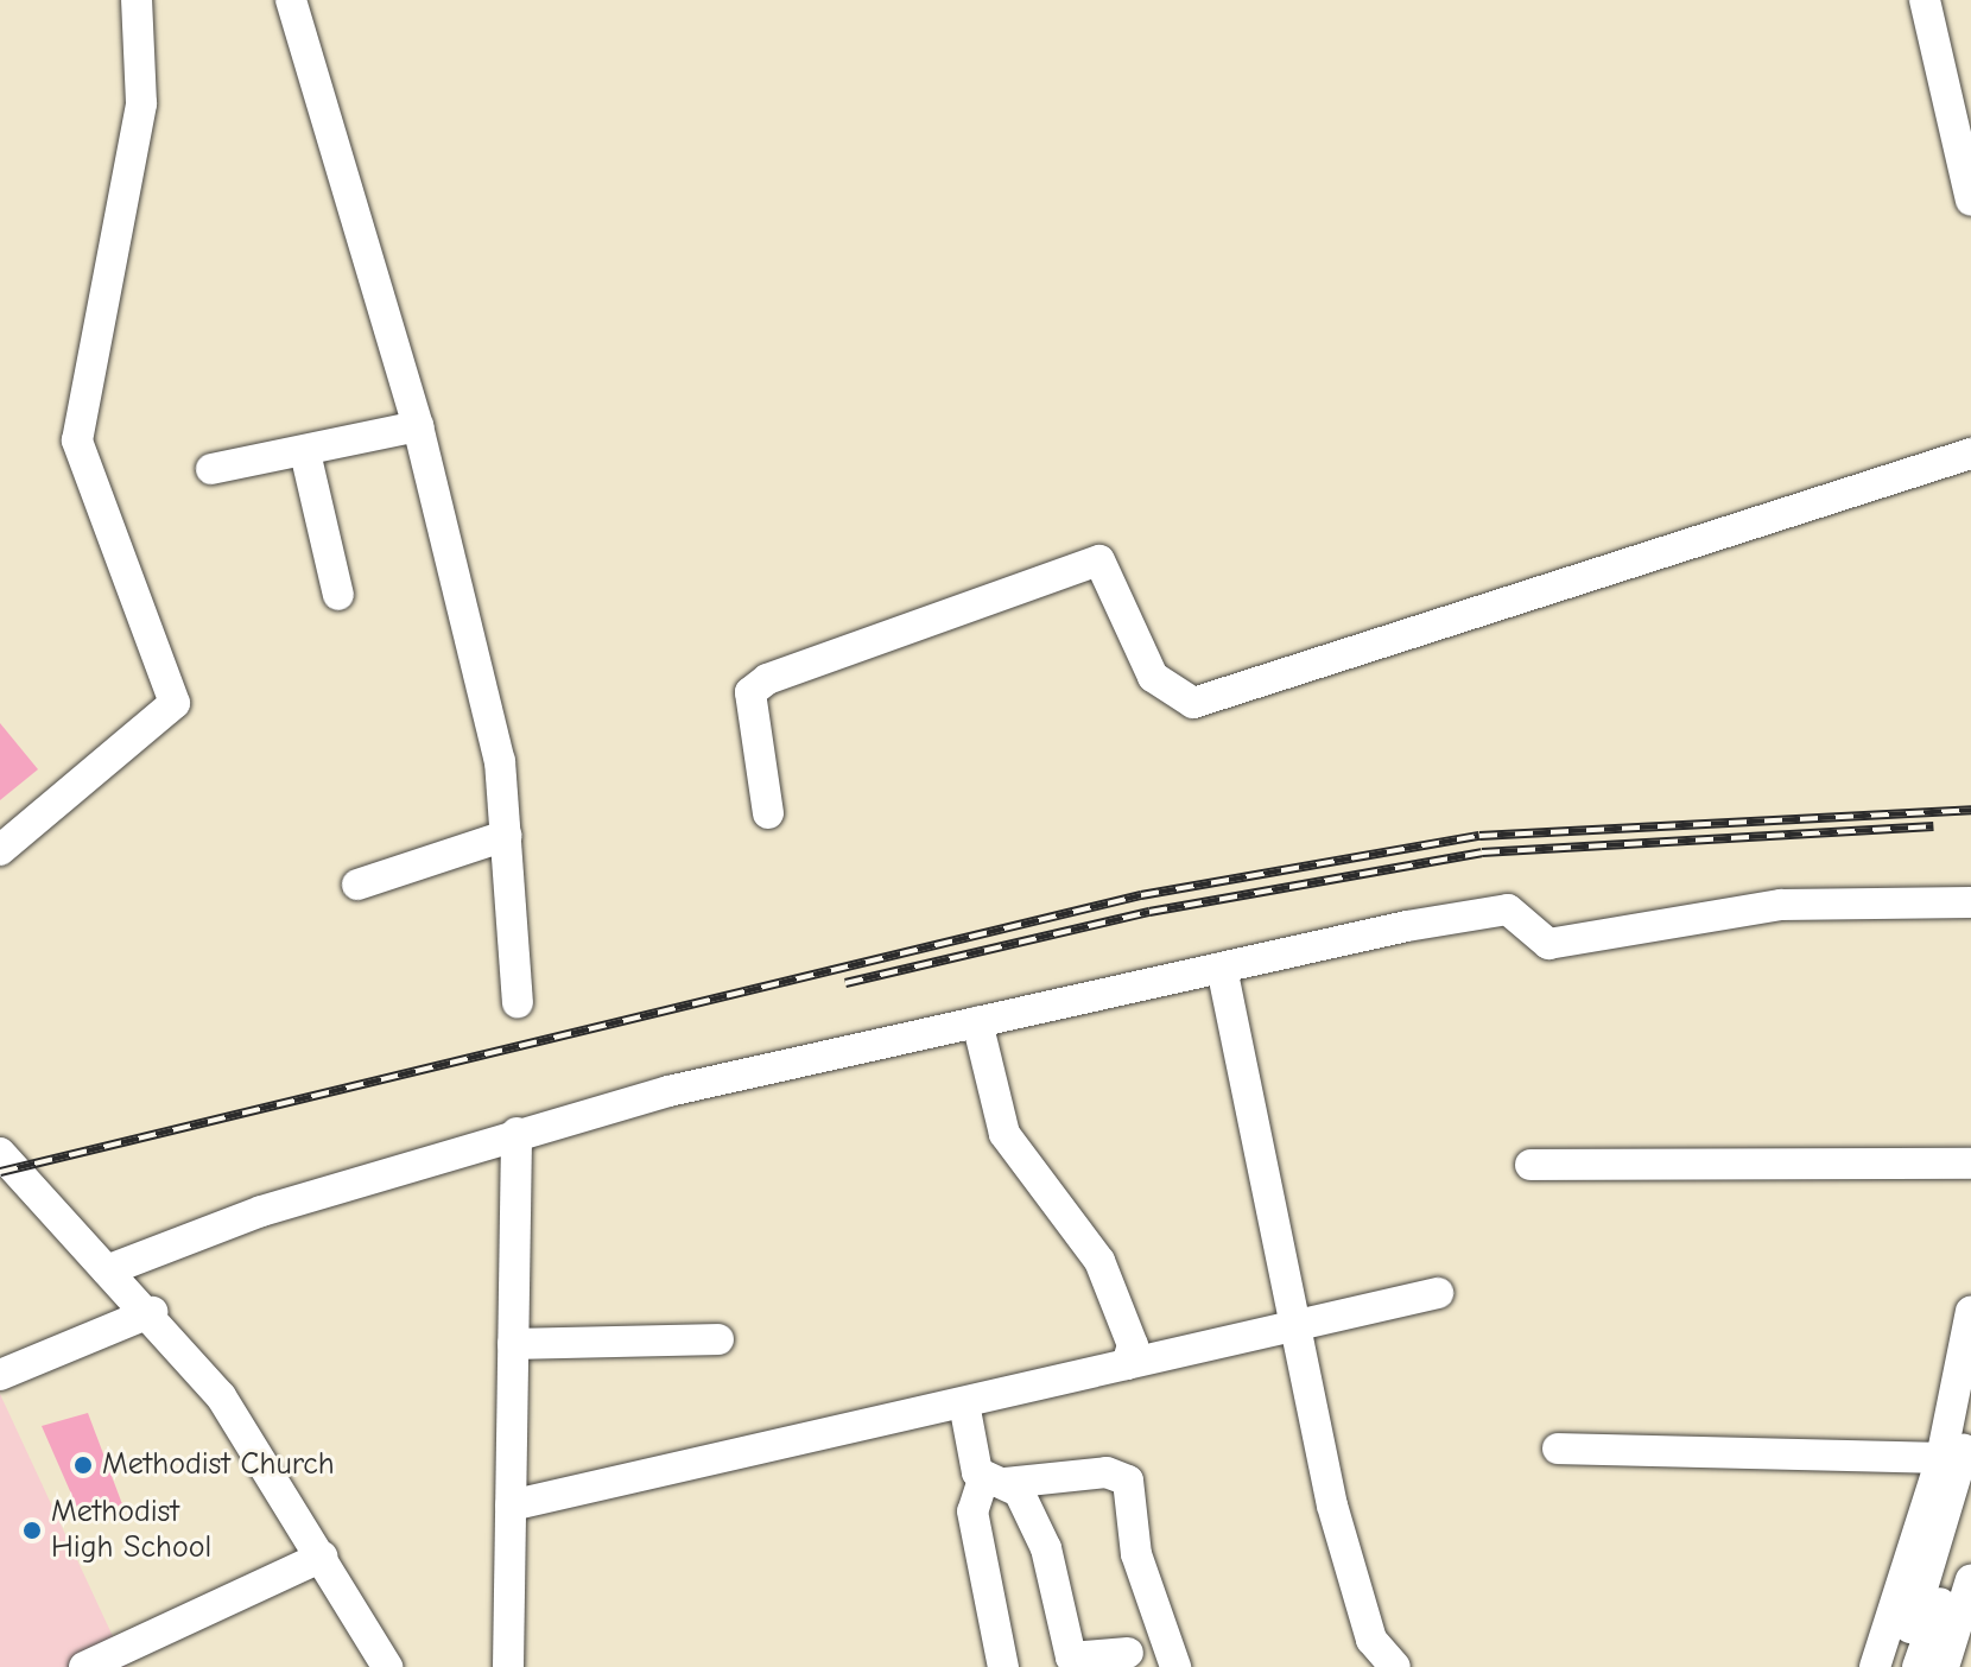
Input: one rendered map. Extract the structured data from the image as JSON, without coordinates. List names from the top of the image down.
{
  "places": ["Methodist Church", "Methodist High School"]
}
